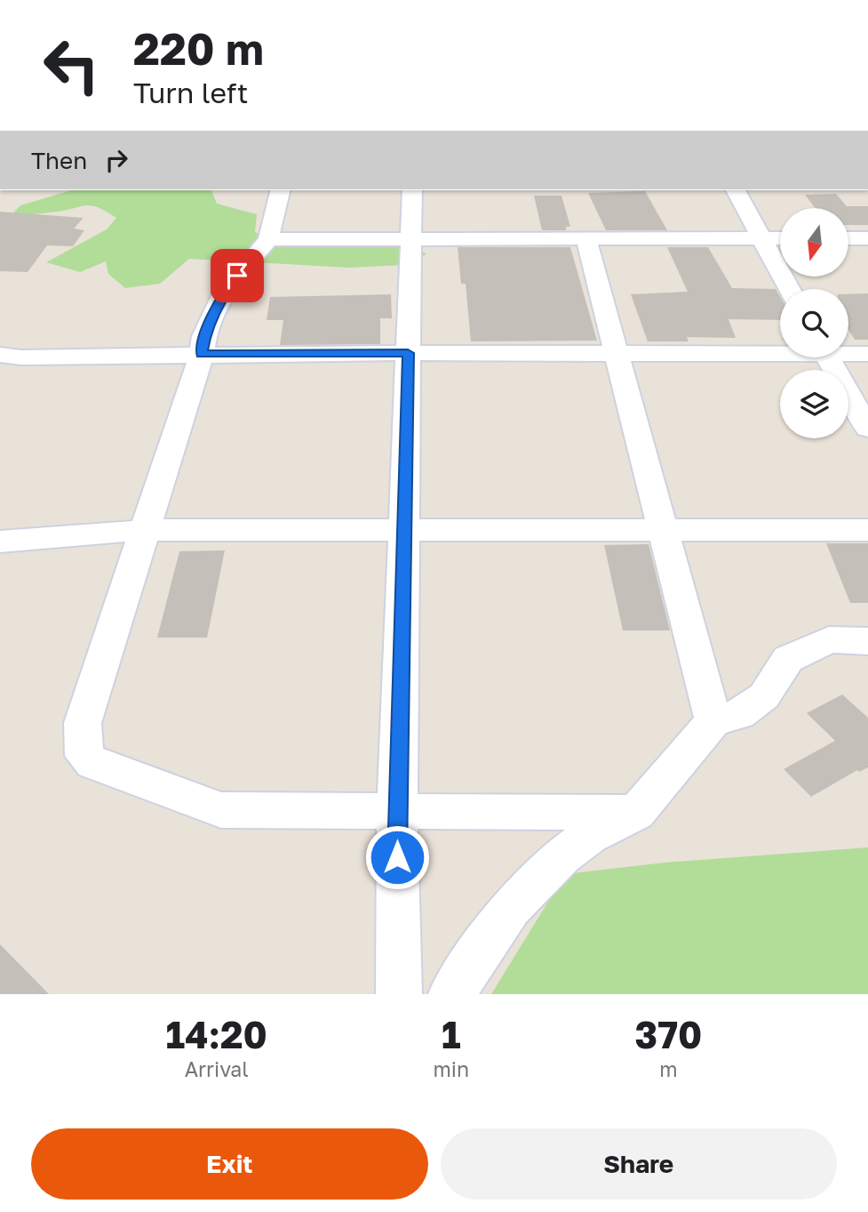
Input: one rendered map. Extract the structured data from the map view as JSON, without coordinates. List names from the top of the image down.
{
  "north": "bottom",
  "page": {
    "turn": ["220 m", "Turn left"],
    "then": "Then",
    "eta": [
      "14:20",
      "Arrival",
      "1",
      "min",
      "370",
      "m"
    ],
    "buttons": ["Exit", "Share"]
  }
}
